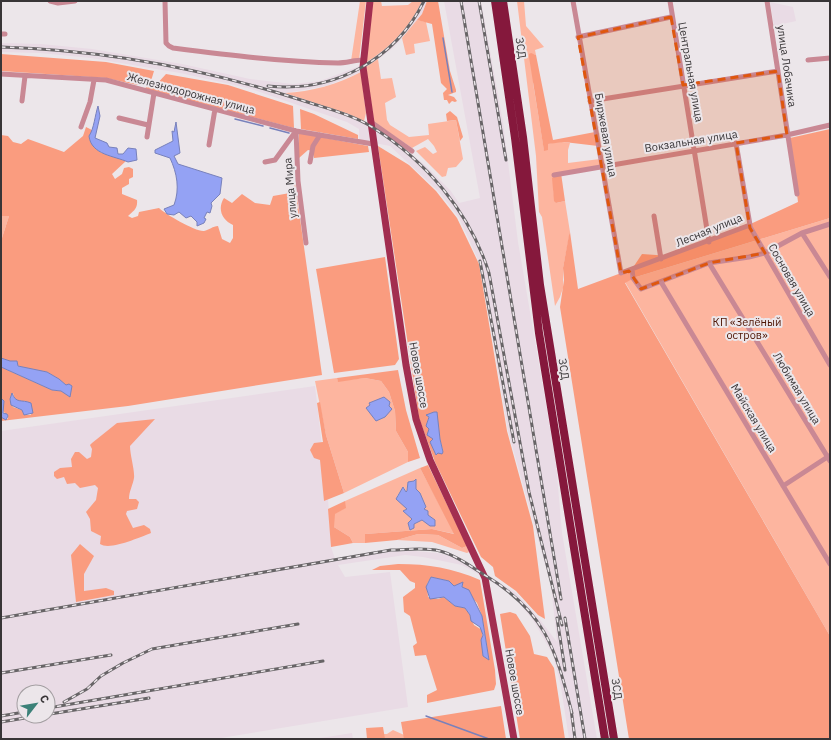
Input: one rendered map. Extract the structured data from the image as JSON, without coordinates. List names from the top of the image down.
{
  "streets": {
    "highway": ["ЗСД"],
    "main road": ["Новое шоссе"],
    "street": [
      "улица Лобачика",
      "Центральная улица",
      "Железнодорожная улица",
      "Биржевая улица",
      "Вокзальная улица",
      "улица Мира",
      "Лесная улица",
      "Сосновая улица",
      "Любимая улица",
      "Майская улица"
    ]
  },
  "crossings": [
    ["улица Лобачика", "Вокзальная улица"],
    ["Центральная улица", "Вокзальная улица"],
    ["Центральная улица", "Лесная улица"],
    ["Железнодорожная улица", "улица Мира"],
    ["Железнодорожная улица", "Новое шоссе"],
    ["Биржевая улица", "Вокзальная улица"],
    ["Биржевая улица", "Лесная улица"],
    ["Вокзальная улица", "Лесная улица"],
    ["Лесная улица", "Сосновая улица"]
  ],
  "parks": ["КП «Зелёный остров»"],
  "north": "top right"
}
